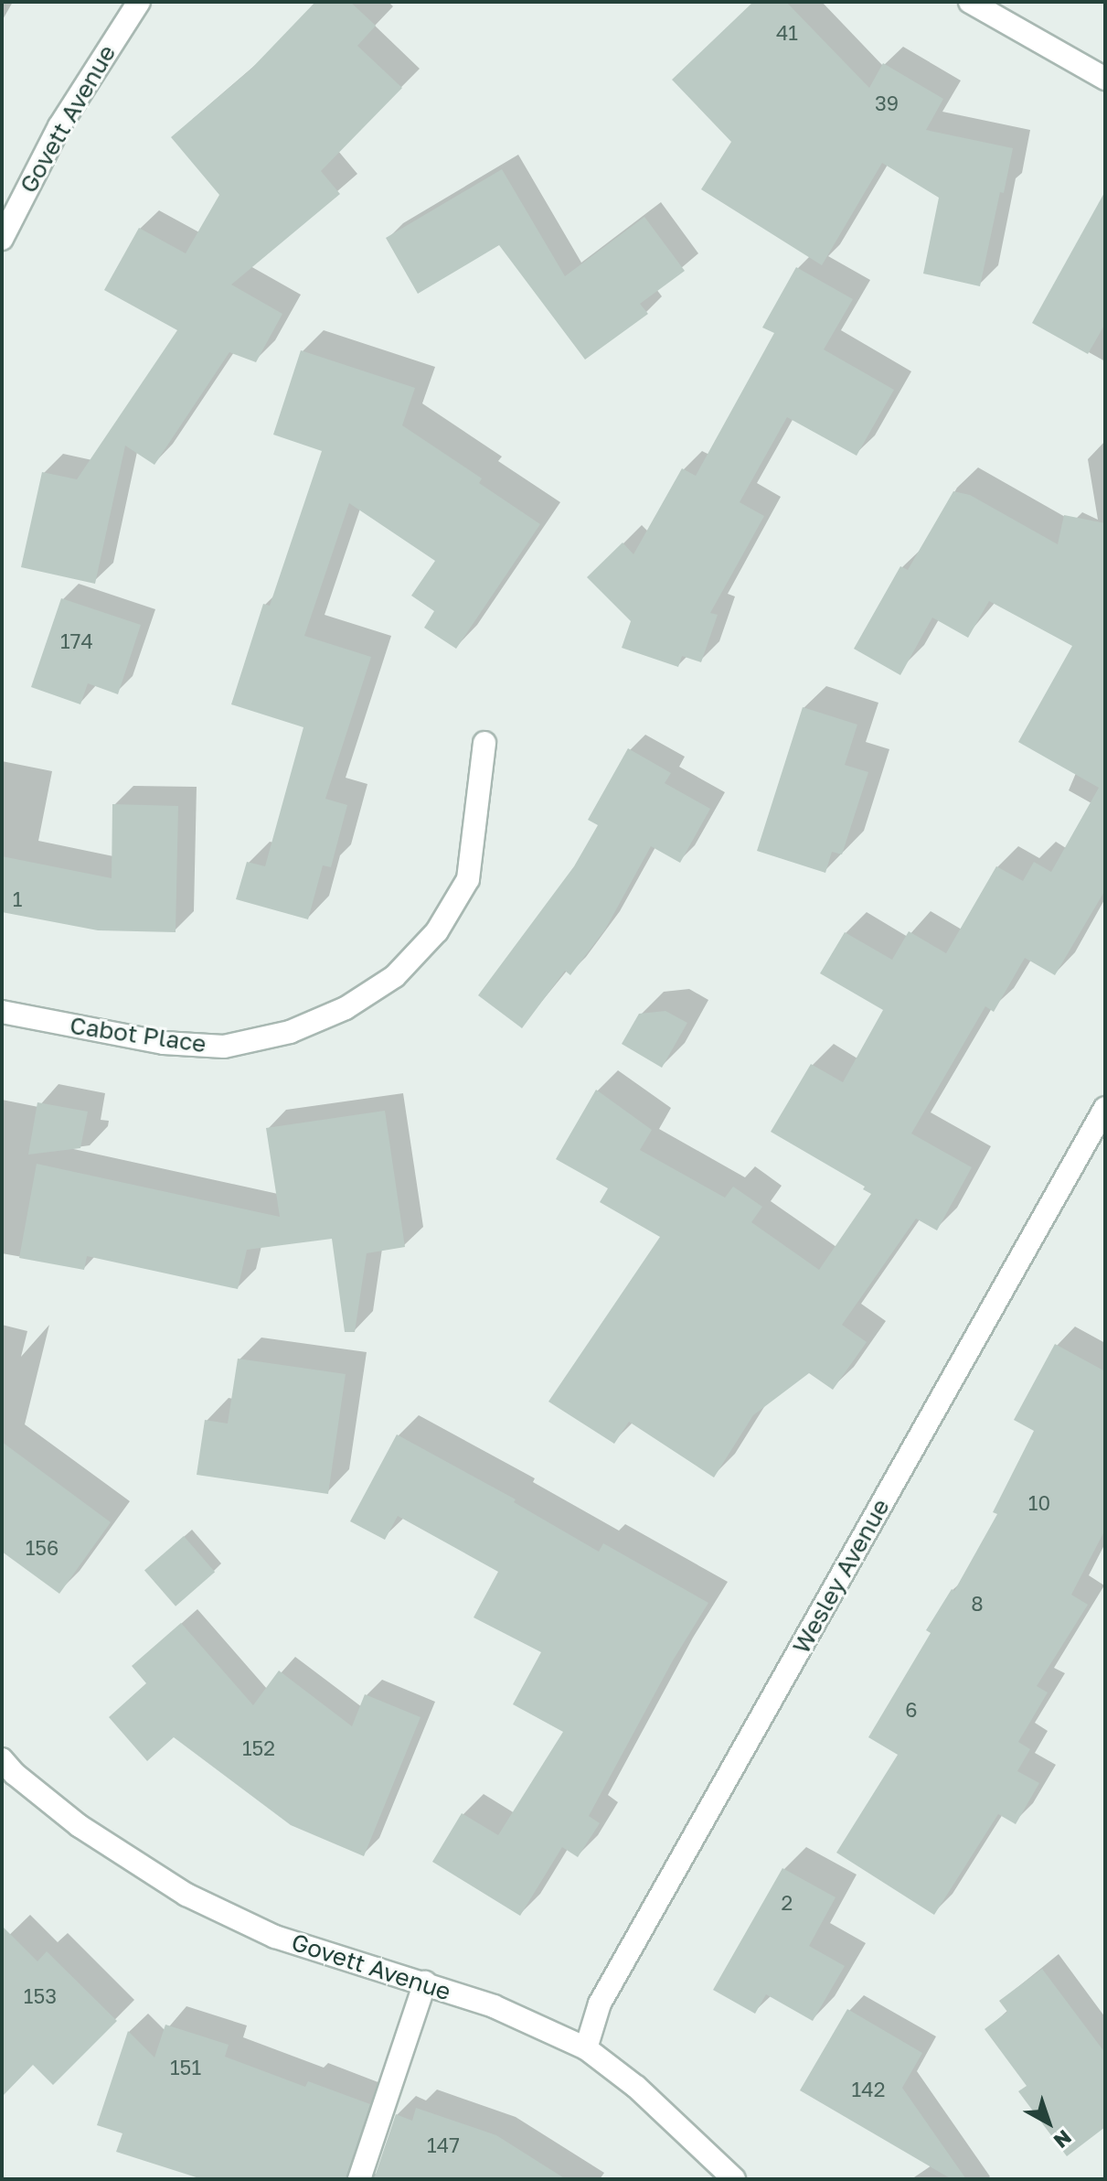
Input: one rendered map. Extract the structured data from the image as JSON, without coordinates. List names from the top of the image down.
{
  "streets": {
    "street": ["Govett Avenue", "Cabot Place", "Wesley Avenue"]
  },
  "crossings": [
    ["Govett Avenue", "Wesley Avenue"]
  ],
  "house_numbers": [
    "41",
    "39",
    "174",
    "1",
    "10",
    "156",
    "8",
    "6",
    "152",
    "2",
    "153",
    "151",
    "142",
    "147"
  ],
  "north": "bottom right"
}
